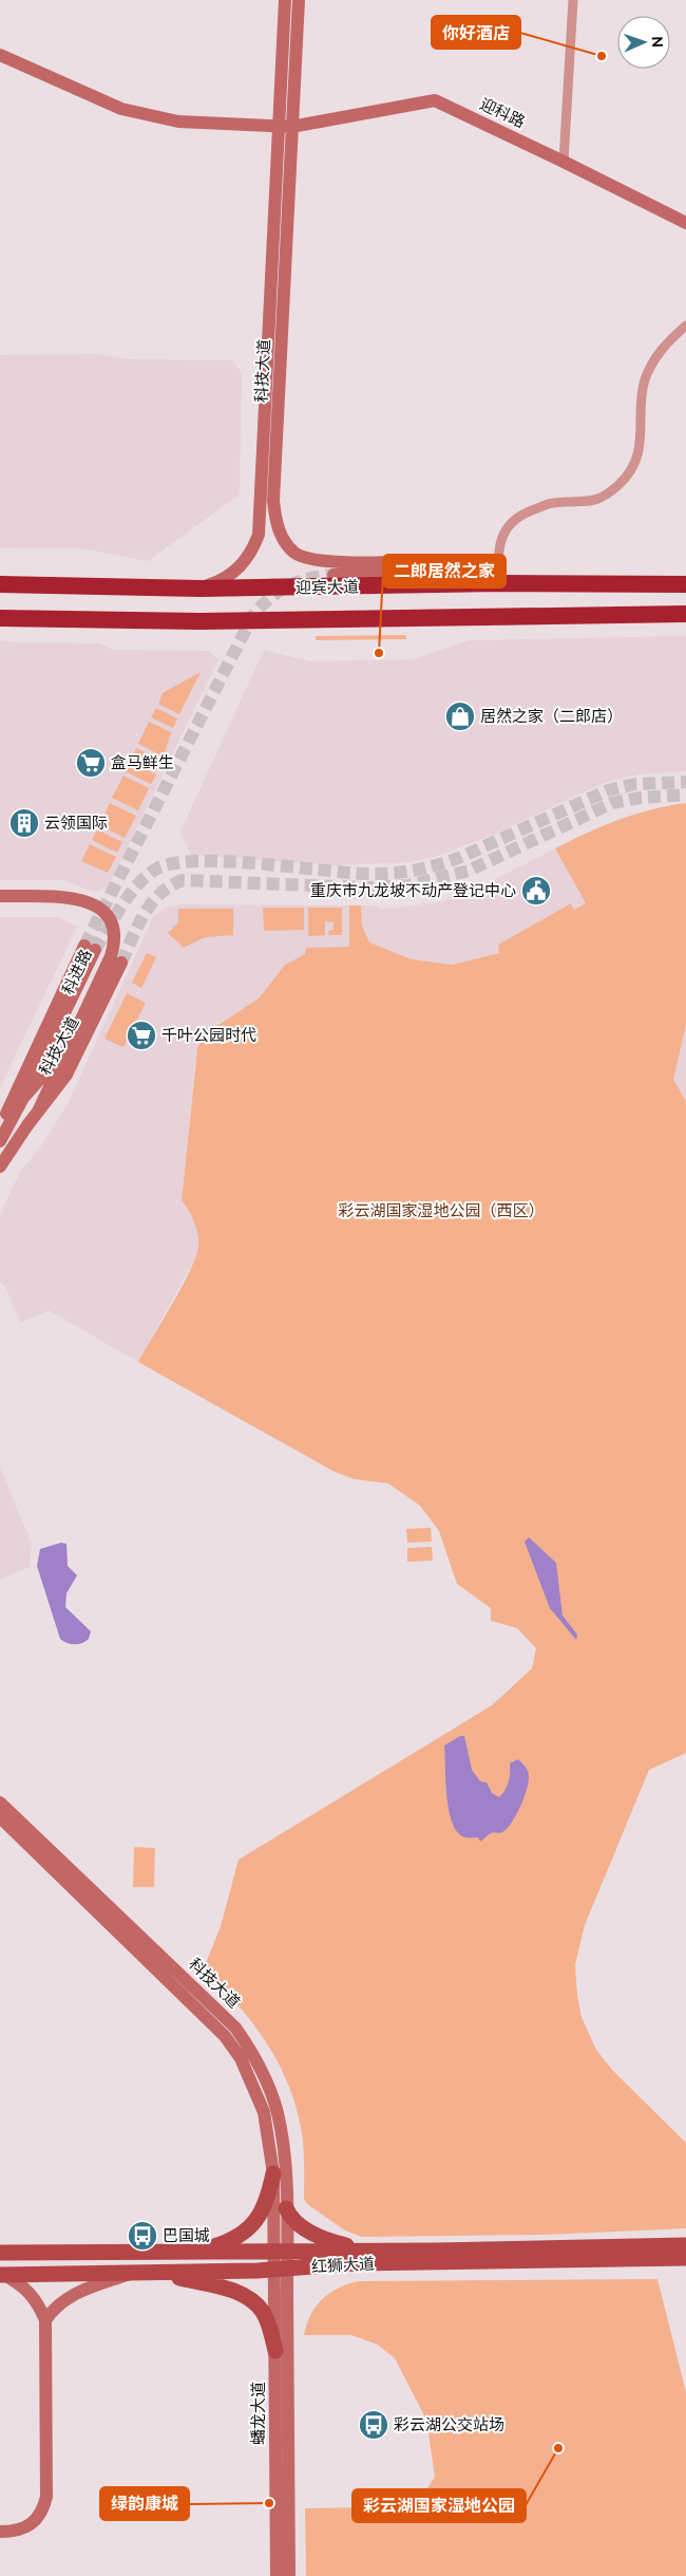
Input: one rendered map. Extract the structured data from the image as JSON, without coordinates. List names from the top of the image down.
{
  "streets": {
    "highway": ["迎宾大道"],
    "main road": [
      "迎科路",
      "科技大道",
      "科进路",
      "红狮大道",
      "蟠龙大道"
    ]
  },
  "crossings": [
    ["迎科路", "科技大道"],
    ["科技大道", "迎宾大道"],
    ["科技大道", "科进路"],
    ["科技大道", "红狮大道"],
    ["科技大道", "蟠龙大道"],
    ["红狮大道", "蟠龙大道"]
  ],
  "parks": ["彩云湖国家湿地公园（西区）"],
  "places": {
    "other": [
      "你好酒店",
      "二郎居然之家",
      "彩云湖国家湿地公园",
      "绿韵康城"
    ],
    "shop": ["居然之家（二郎店）"],
    "supermarket": ["盒马鲜生", "千叶公园时代"],
    "building": ["云领国际"],
    "public building": ["重庆市九龙坡不动产登记中心"],
    "bus stop": ["巴国城", "彩云湖公交站场"]
  },
  "north": "right"
}
